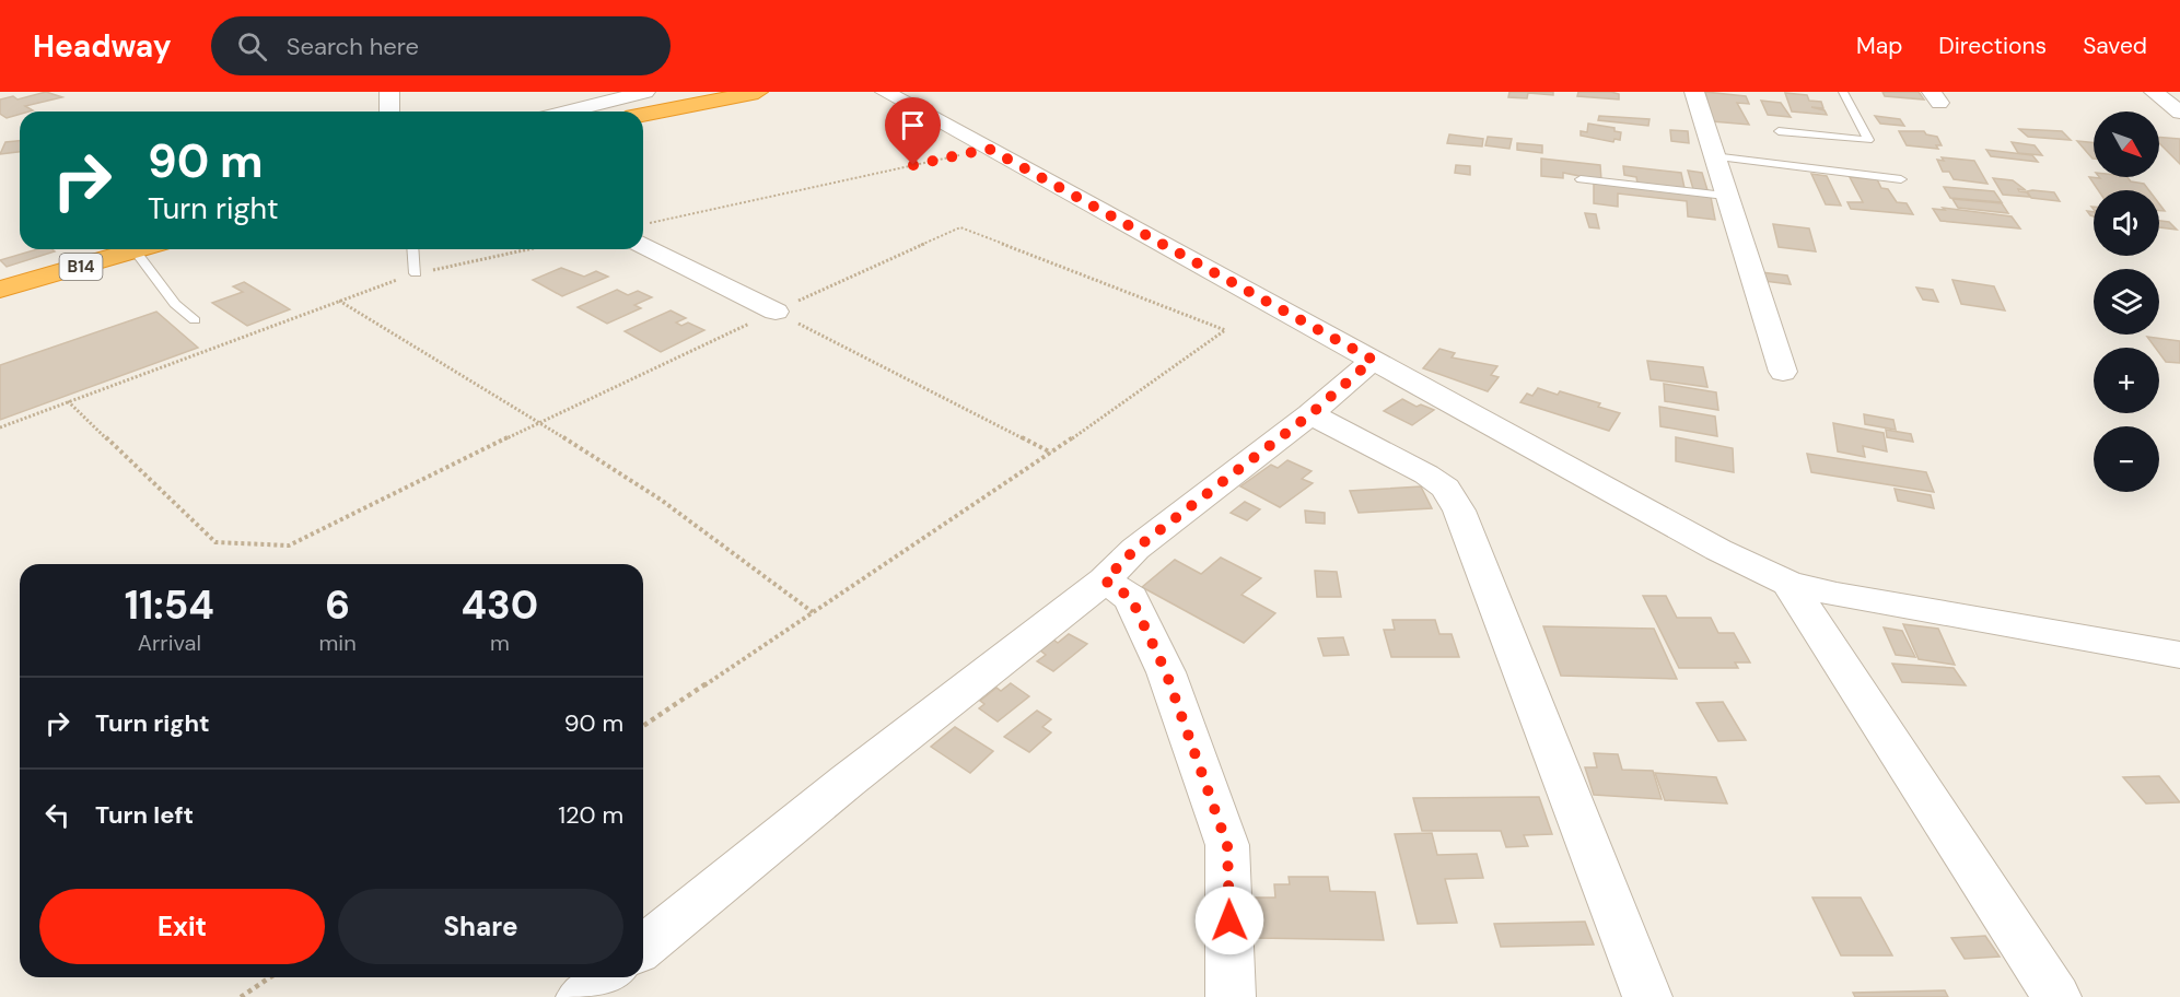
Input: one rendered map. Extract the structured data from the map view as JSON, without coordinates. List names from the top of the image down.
{
  "streets": {
    "highway": ["B14"]
  },
  "north": "bottom right",
  "page": {
    "header": "Headway",
    "search": "Search here",
    "nav": ["Map", "Directions", "Saved"],
    "map_buttons": ["+", "−"],
    "turn": ["90 m", "Turn right"],
    "eta": [
      "11:54",
      "Arrival",
      "6",
      "min",
      "430",
      "m"
    ],
    "list": [
      {
        "name": "Turn right",
        "value": "90 m"
      },
      {
        "name": "Turn left",
        "value": "120 m"
      }
    ],
    "buttons": ["Exit", "Share"]
  }
}
